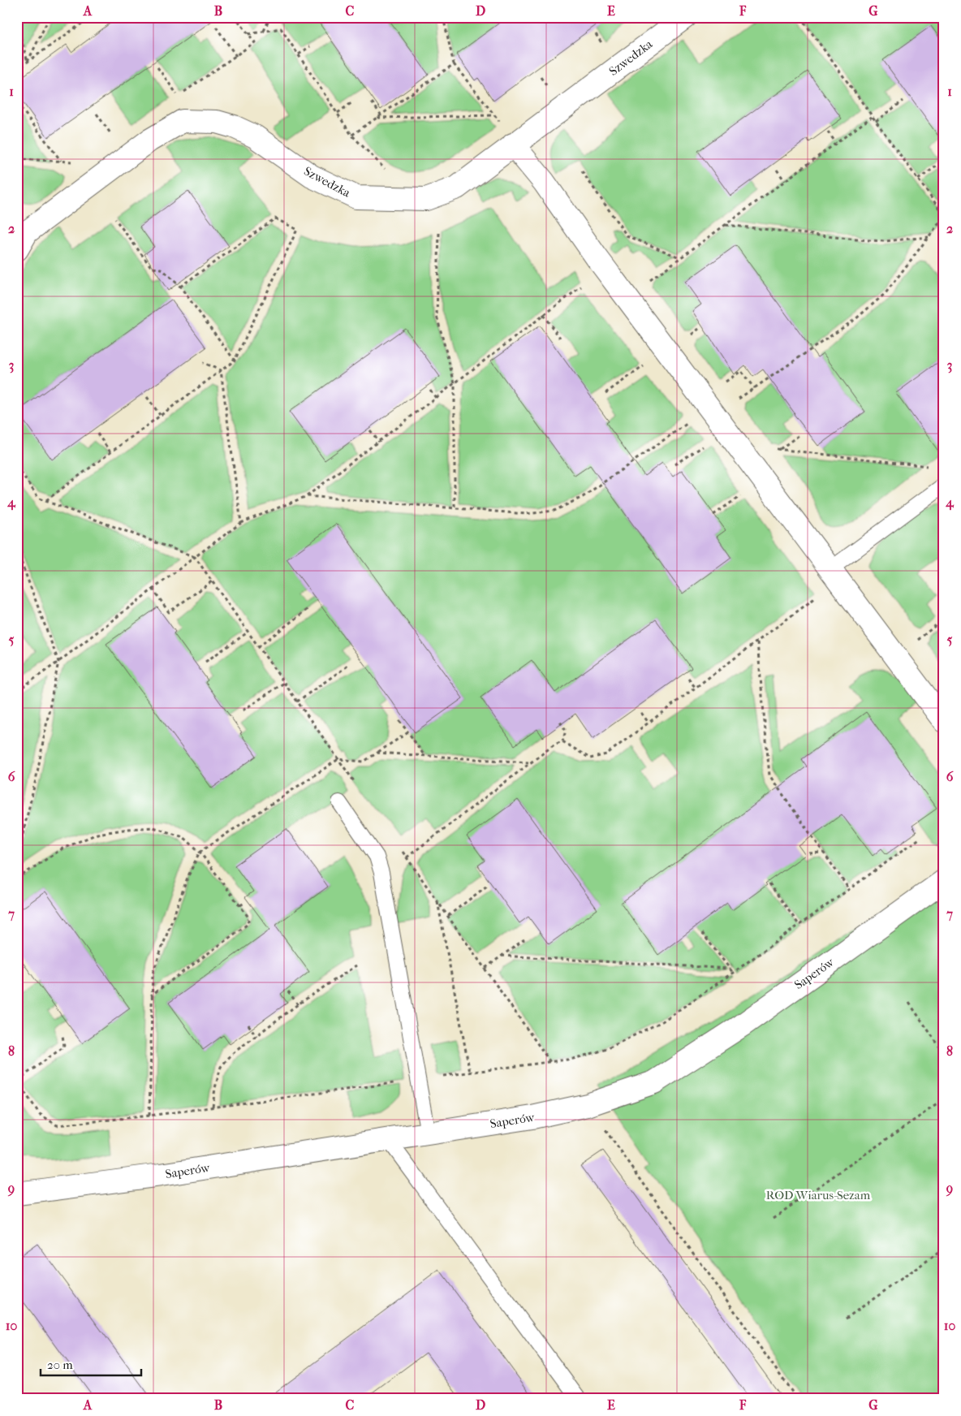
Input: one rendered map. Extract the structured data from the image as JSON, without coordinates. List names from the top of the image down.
{
  "streets": {
    "street": ["Szwedzka", "Saperów"]
  },
  "parks": ["ROD Wiarus-Sezam"],
  "scale_bar": "20 m",
  "grid": {
    "columns": [
      "A",
      "B",
      "C",
      "D",
      "E",
      "F",
      "G"
    ],
    "rows": [
      "1",
      "2",
      "3",
      "4",
      "5",
      "6",
      "7",
      "8",
      "9",
      "10"
    ]
  }
}
